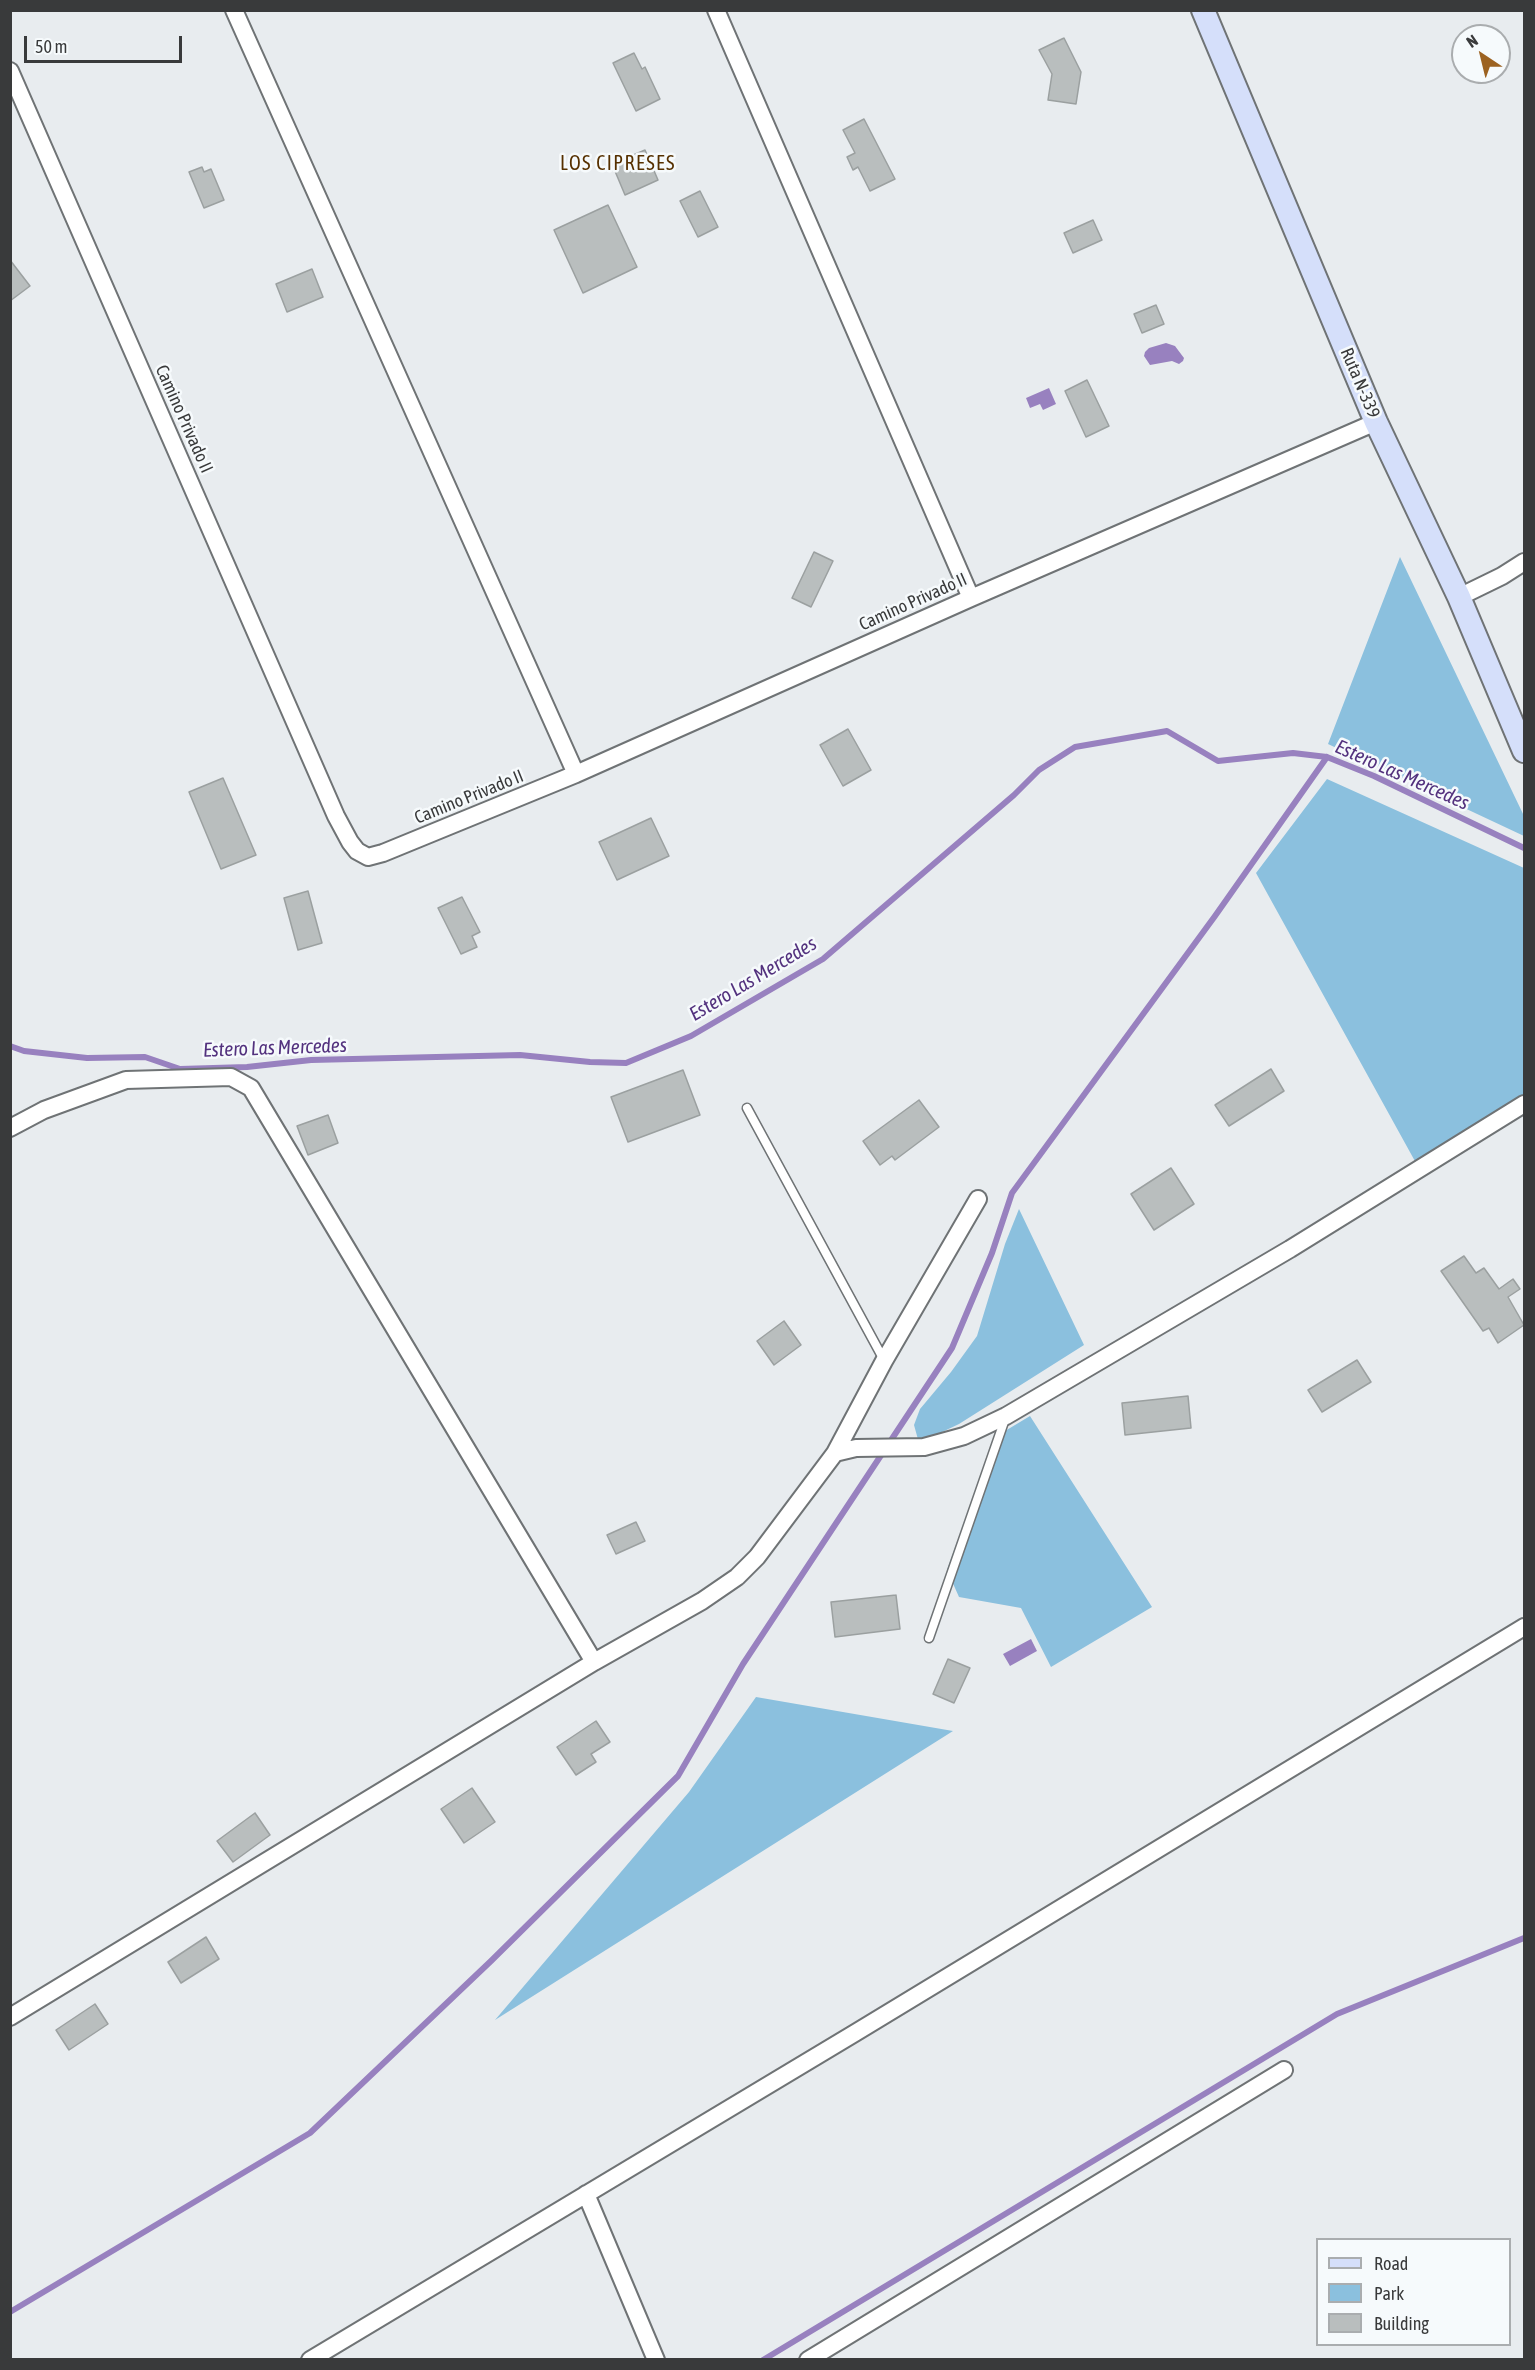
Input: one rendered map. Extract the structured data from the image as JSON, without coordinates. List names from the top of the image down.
{
  "streets": {
    "street": ["Ruta N-339", "Camino Privado II"]
  },
  "crossings": [
    ["Ruta N-339", "Camino Privado II"]
  ],
  "districts": ["LOS CIPRESES"],
  "water": ["Estero Las Mercedes"],
  "legend": ["Road", "Park", "Building"],
  "scale_bar": "50 m",
  "north": "top left"
}
